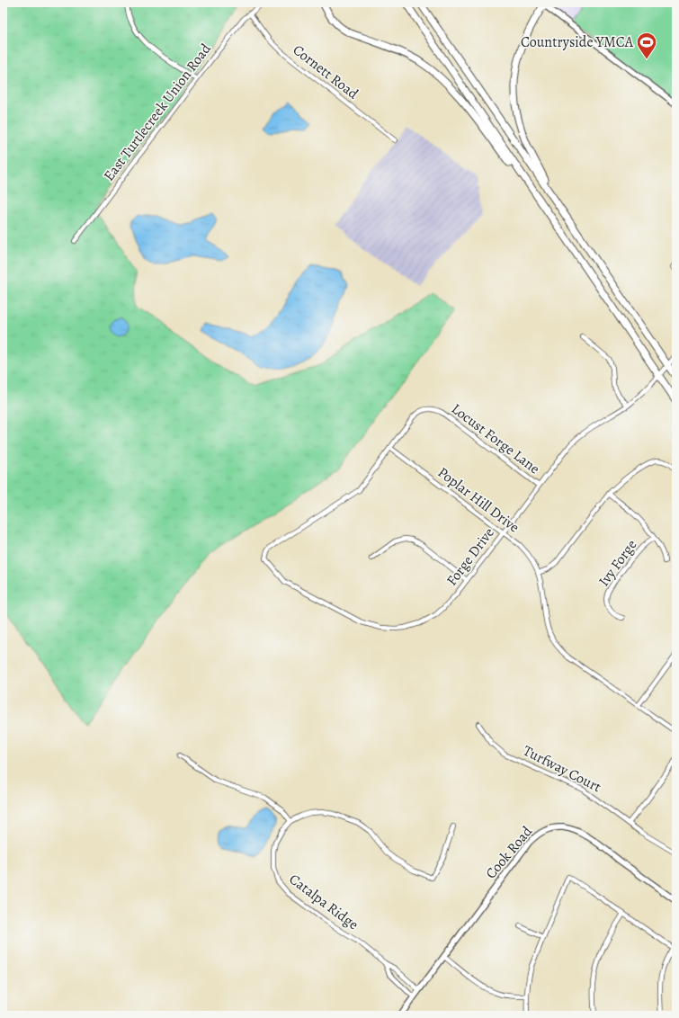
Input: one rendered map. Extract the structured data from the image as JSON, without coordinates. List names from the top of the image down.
{
  "streets": {
    "street": [
      "Cornett Road",
      "East Turtlecreek Union Road",
      "Locust Forge Lane",
      "Poplar Hill Drive",
      "Forge Drive",
      "Ivy Forge",
      "Turfway Court",
      "Cook Road",
      "Catalpa Ridge"
    ]
  },
  "crossings": [
    ["Cornett Road", "East Turtlecreek Union Road"],
    ["Locust Forge Lane", "Poplar Hill Drive"],
    ["Locust Forge Lane", "Forge Drive"],
    ["Poplar Hill Drive", "Forge Drive"],
    ["Cook Road", "Catalpa Ridge"]
  ],
  "places": {
    "sports": ["Countryside YMCA"]
  }
}
